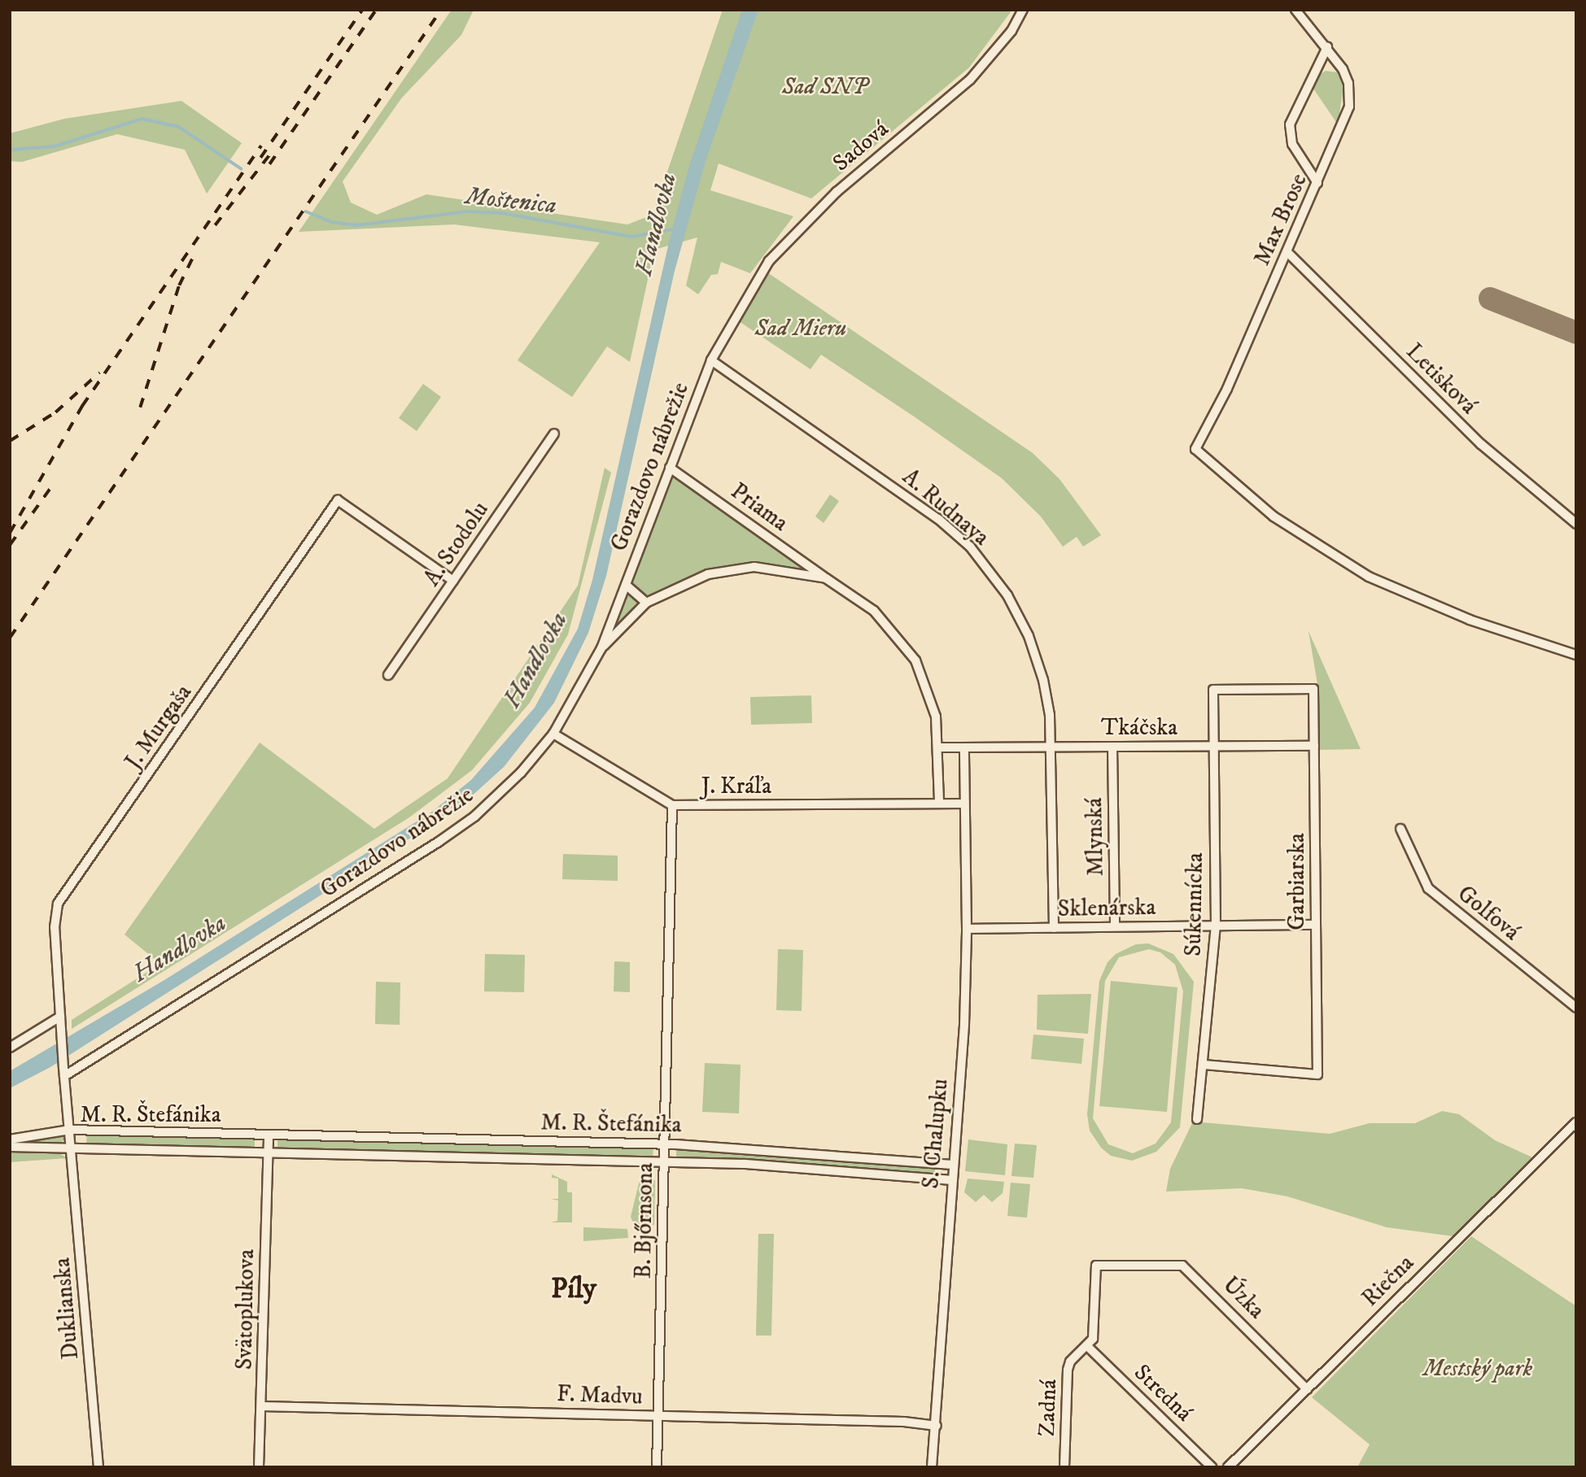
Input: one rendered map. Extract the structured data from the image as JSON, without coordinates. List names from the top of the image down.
{
  "streets": {
    "street": [
      "Sadová",
      "Max Brose",
      "Letisková",
      "Gorazdovo nábrežie",
      "Priama",
      "A. Rudnaya",
      "A. Stodolu",
      "J. Murgaša",
      "Tkáčska",
      "J. Kráľa",
      "Mlynská",
      "Garbiarska",
      "Súkennícka",
      "Sklenárska",
      "Golfová",
      "M. R. Štefánika",
      "S. Chalupku",
      "B. Bjőrnsona",
      "Riečna",
      "Úzka",
      "Duklianska",
      "Svätoplukova",
      "Stredná",
      "F. Madvu",
      "Zadná"
    ]
  },
  "crossings": [
    ["Sadová", "Gorazdovo nábrežie"],
    ["Max Brose", "Letisková"],
    ["Gorazdovo nábrežie", "Priama"],
    ["Gorazdovo nábrežie", "A. Rudnaya"],
    ["Gorazdovo nábrežie", "J. Murgaša"],
    ["Gorazdovo nábrežie", "J. Kráľa"],
    ["A. Rudnaya", "Tkáčska"],
    ["A. Rudnaya", "Sklenárska"],
    ["A. Stodolu", "J. Murgaša"],
    ["J. Murgaša", "M. R. Štefánika"],
    ["Tkáčska", "Mlynská"],
    ["Tkáčska", "Garbiarska"],
    ["Tkáčska", "Súkennícka"],
    ["Tkáčska", "S. Chalupku"],
    ["J. Kráľa", "B. Bjőrnsona"],
    ["Mlynská", "Sklenárska"],
    ["Garbiarska", "Súkennícka"],
    ["Garbiarska", "Sklenárska"],
    ["Súkennícka", "Sklenárska"],
    ["Sklenárska", "S. Chalupku"],
    ["M. R. Štefánika", "S. Chalupku"],
    ["M. R. Štefánika", "B. Bjőrnsona"],
    ["M. R. Štefánika", "Duklianska"],
    ["M. R. Štefánika", "Svätoplukova"],
    ["S. Chalupku", "F. Madvu"],
    ["B. Bjőrnsona", "F. Madvu"],
    ["Riečna", "Úzka"],
    ["Úzka", "Zadná"],
    ["Svätoplukova", "F. Madvu"],
    ["Stredná", "Zadná"]
  ],
  "districts": ["Píly"],
  "water": ["Moštenica", "Handlovka"],
  "parks": ["Sad SNP", "Sad Mieru", "Mestský park"]
}
